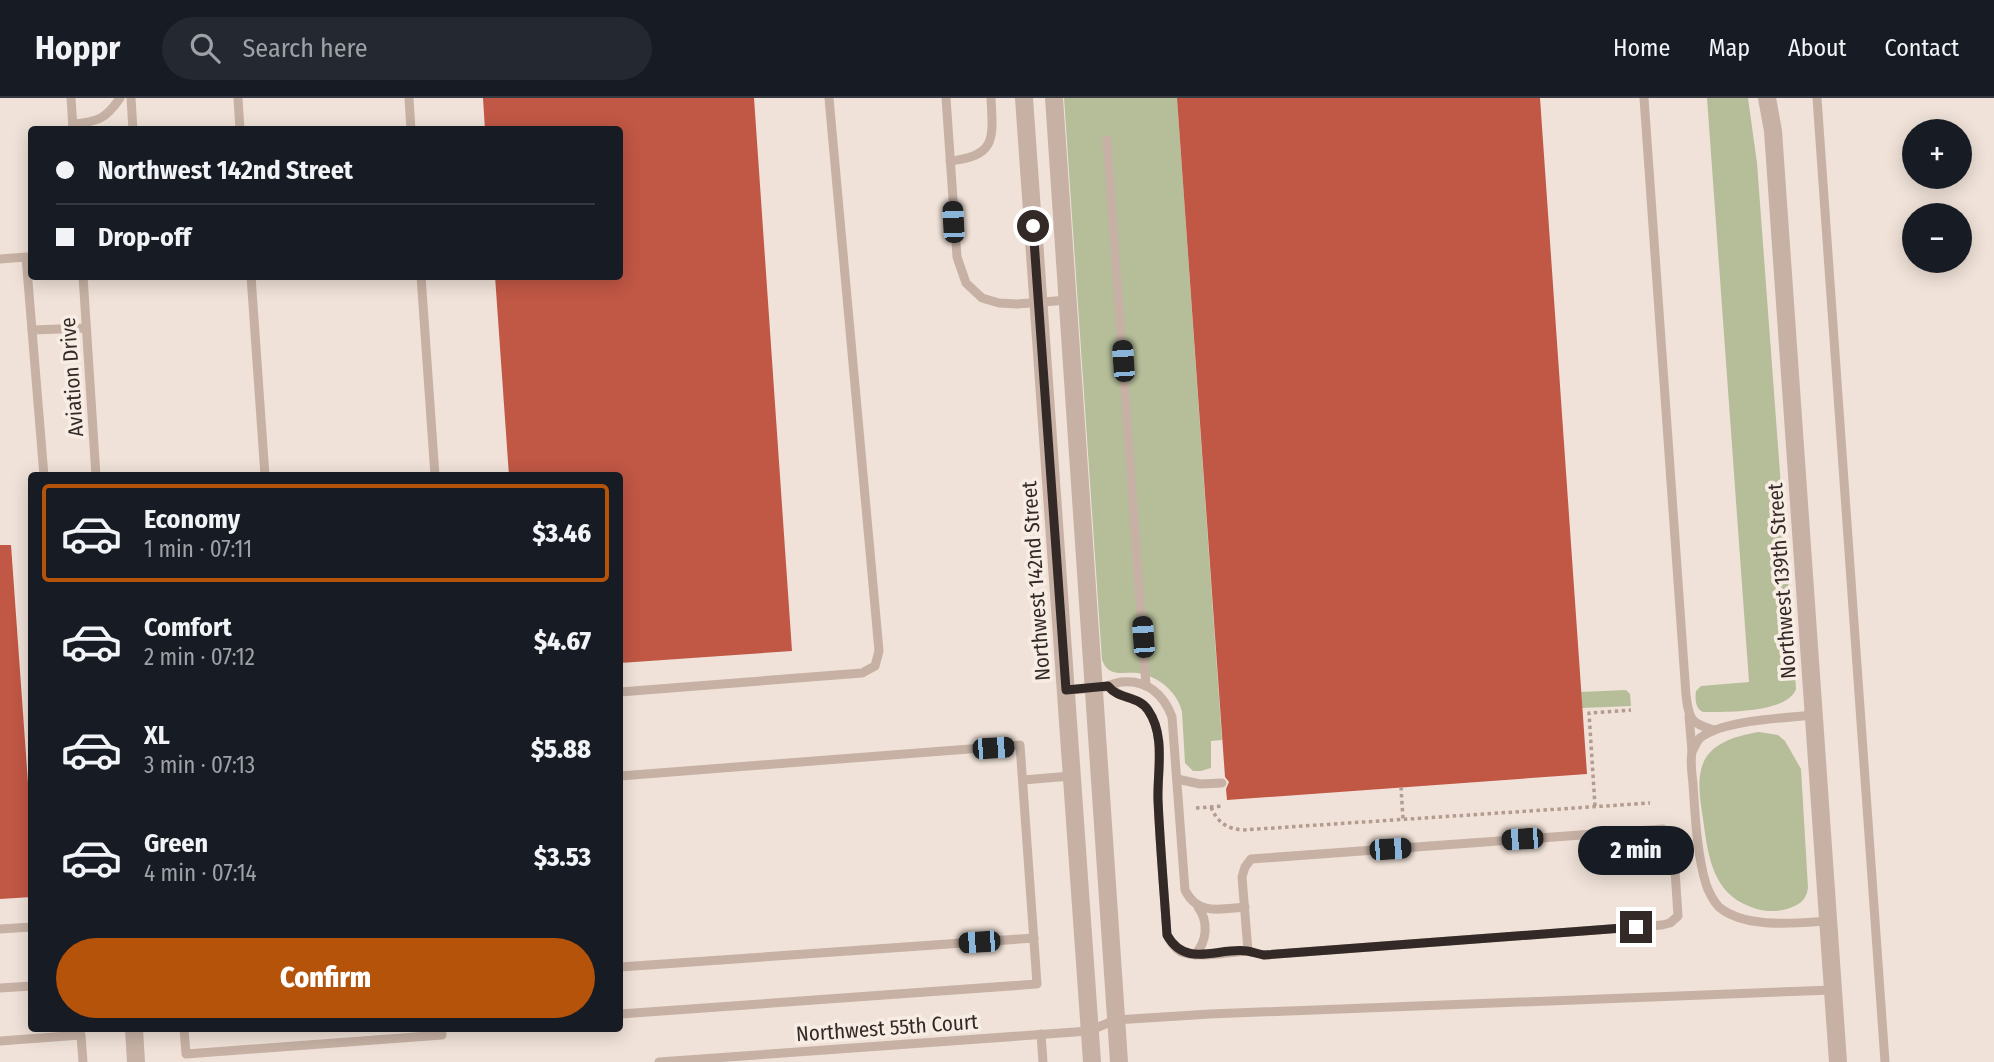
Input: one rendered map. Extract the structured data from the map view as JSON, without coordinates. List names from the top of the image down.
{
  "streets": {
    "street": ["Northwest 142nd Street", "Northwest 139th Street"],
    "lane": ["Aviation Drive", "Northwest 55th Court"]
  },
  "crossings": [
    ["Northwest 142nd Street", "Northwest 55th Court"],
    ["Northwest 139th Street", "Northwest 55th Court"]
  ],
  "page": {
    "header": "Hoppr",
    "search": "Search here",
    "nav": [
      "Home",
      "Map",
      "About",
      "Contact"
    ],
    "map_buttons": ["+", "−"],
    "banner": ["Northwest 142nd Street", "Drop-off"],
    "list": [
      {
        "name": "Economy",
        "note": "1 min · 07:11",
        "value": "$3.46"
      },
      {
        "name": "Comfort",
        "note": "2 min · 07:12",
        "value": "$4.67"
      },
      {
        "name": "XL",
        "note": "3 min · 07:13",
        "value": "$5.88"
      },
      {
        "name": "Green",
        "note": "4 min · 07:14",
        "value": "$3.53"
      }
    ],
    "bubble": "2 min",
    "buttons": "Confirm"
  }
}
